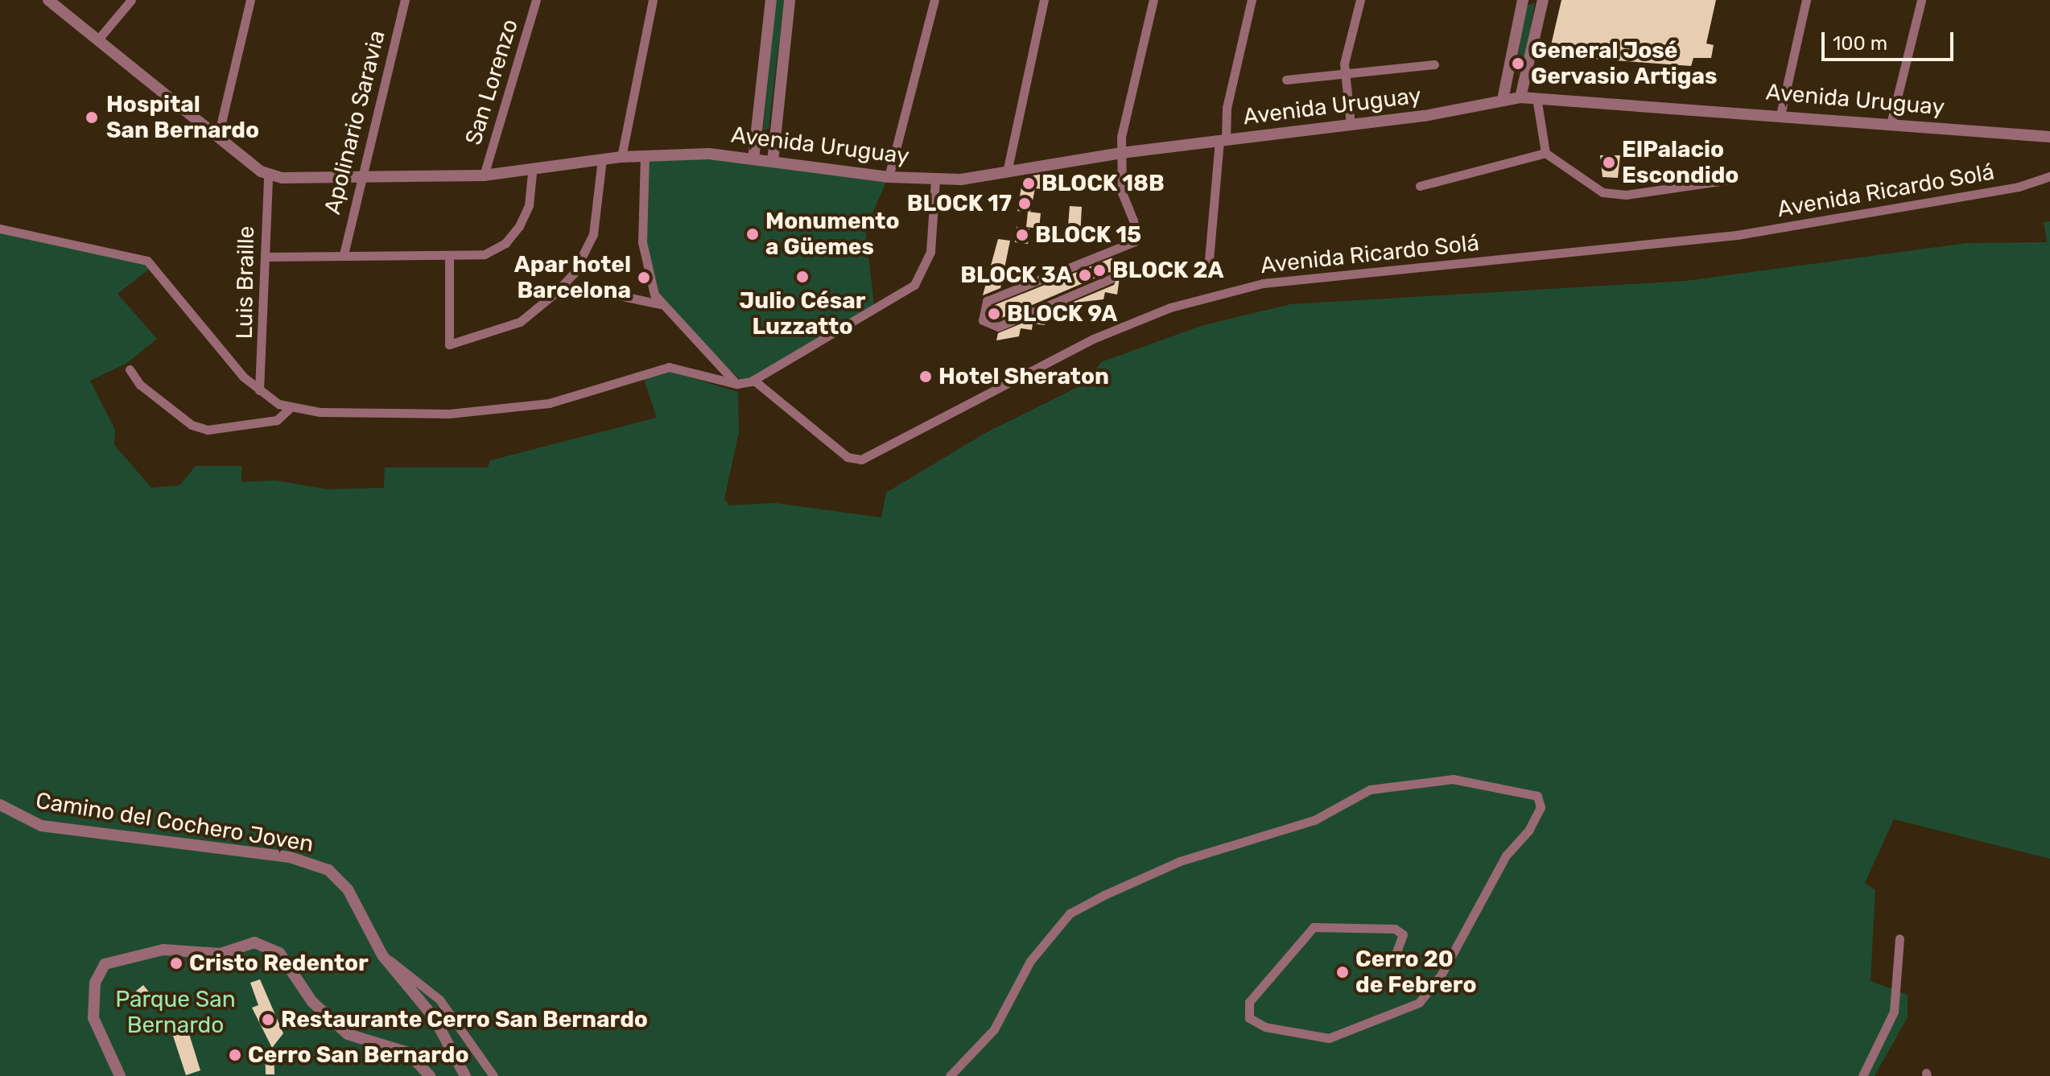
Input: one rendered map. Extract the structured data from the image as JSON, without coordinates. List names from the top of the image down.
{
  "streets": {
    "street": [
      "San Lorenzo",
      "Avenida Uruguay",
      "Apolinario Saravia",
      "Avenida Ricardo Solá",
      "Luis Braille",
      "Camino del Cochero Joven"
    ]
  },
  "crossings": [
    ["San Lorenzo", "Avenida Uruguay"],
    ["Avenida Uruguay", "Apolinario Saravia"],
    ["Avenida Uruguay", "Luis Braille"]
  ],
  "parks": ["Parque San Bernardo"],
  "places": [
    "General José Gervasio Artigas",
    "Hospital San Bernardo",
    "ElPalacio Escondido",
    "BLOCK 18B",
    "BLOCK 17",
    "Monumento a Güemes",
    "BLOCK 15",
    "BLOCK 2A",
    "BLOCK 3A",
    "Julio César Luzzatto",
    "Apar hotel Barcelona",
    "BLOCK 9A",
    "Hotel Sheraton",
    "Cristo Redentor",
    "Cerro 20 de Febrero",
    "Restaurante Cerro San Bernardo",
    "Cerro San Bernardo"
  ],
  "scale_bar": "100 m"
}
